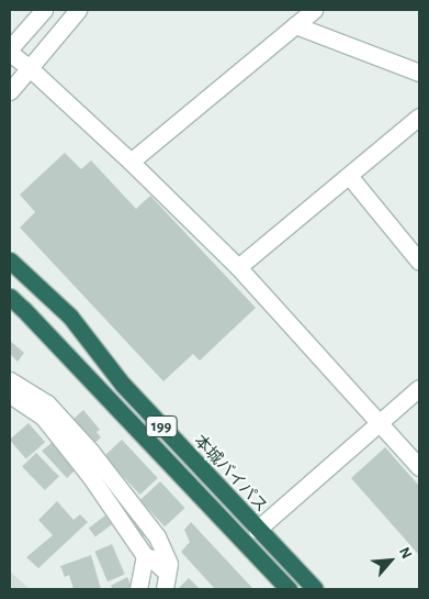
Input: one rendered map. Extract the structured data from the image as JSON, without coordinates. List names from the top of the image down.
{
  "streets": {
    "highway": ["199", "本城バイパス"]
  },
  "north": "top right"
}
